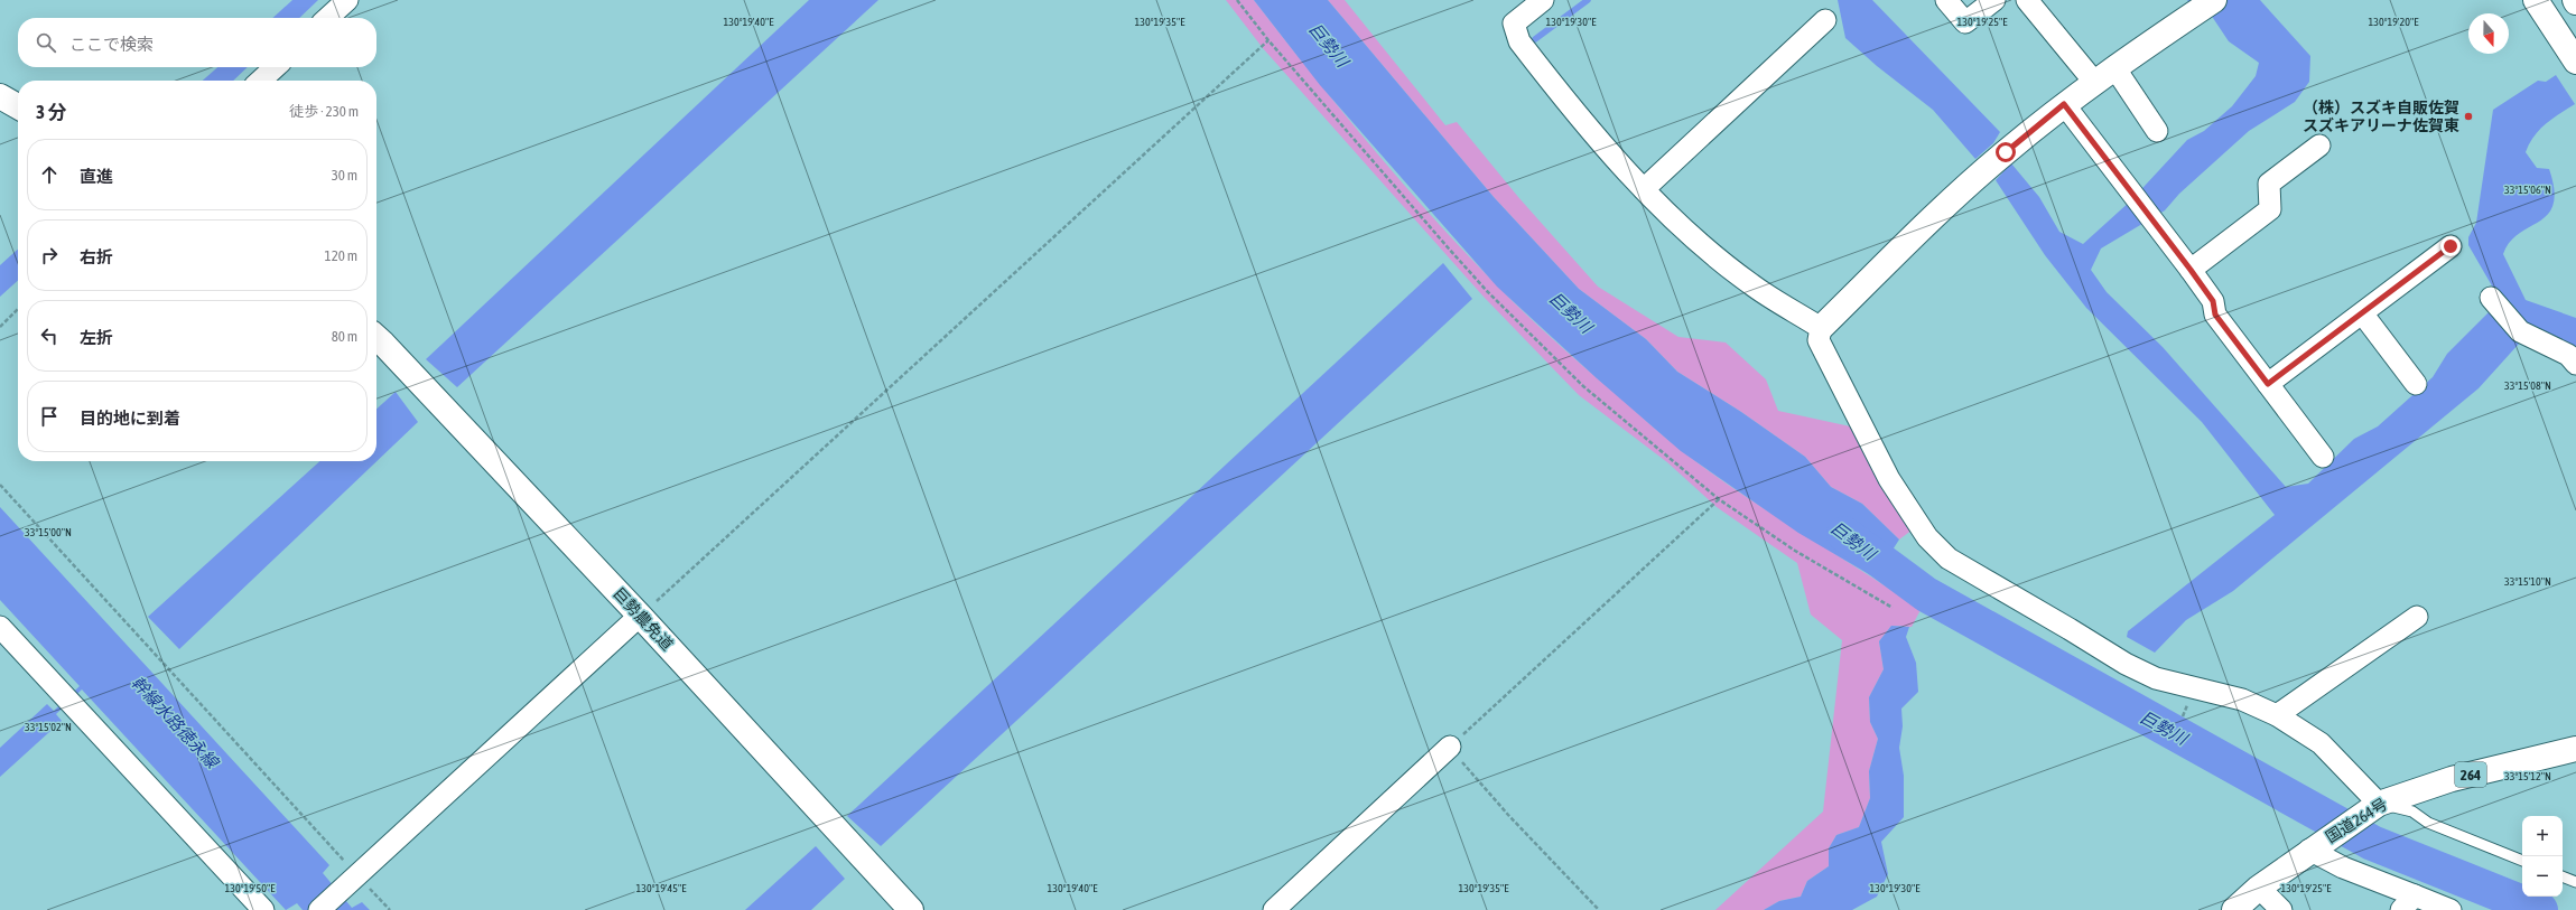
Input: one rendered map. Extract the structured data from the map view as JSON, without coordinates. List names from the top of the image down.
{
  "streets": {
    "main road": ["巨勢農免道", "264", "国道264号"]
  },
  "water": ["巨勢川", "幹線水路徳永線"],
  "places": ["（株）スズキ自販佐賀 スズキアリーナ佐賀東"],
  "north": "bottom",
  "page": {
    "search": "ここで検索",
    "heading": ["3 分", "徒歩 · 230 m"],
    "list": [
      ["直進", "30 m"],
      ["右折", "120 m"],
      ["左折", "80 m"],
      "目的地に到着"
    ],
    "map_buttons": ["+", "−"]
  },
  "coordinates": [
    "130°19'40\"E",
    "130°19'35\"E",
    "130°19'30\"E",
    "130°19'25\"E",
    "130°19'20\"E",
    "33°15'06\"N",
    "33°15'08\"N",
    "33°15'00\"N",
    "33°15'10\"N",
    "33°15'02\"N",
    "33°15'12\"N",
    "130°19'50\"E",
    "130°19'45\"E"
  ]
}
